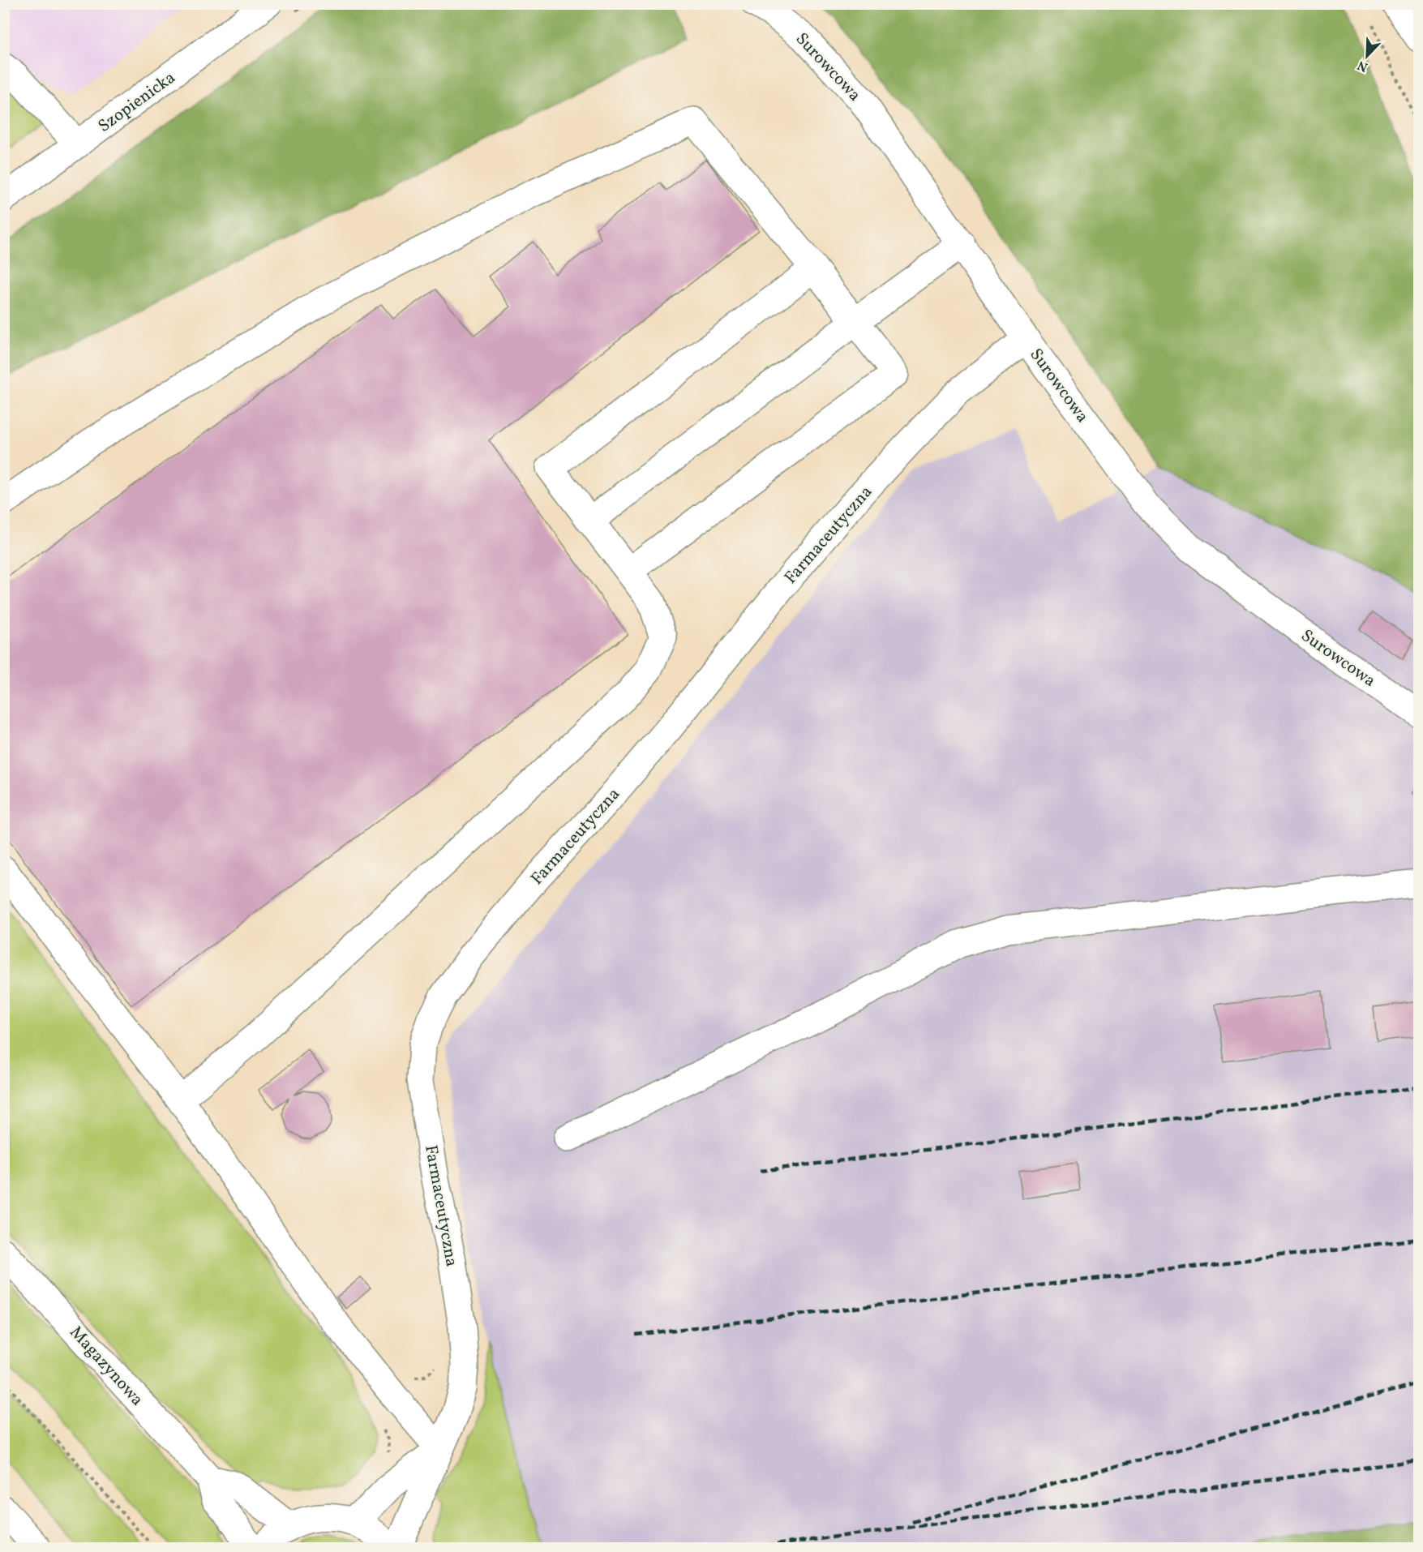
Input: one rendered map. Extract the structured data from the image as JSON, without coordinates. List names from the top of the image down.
{
  "streets": {
    "street": [
      "Surowcowa",
      "Szopienicka",
      "Farmaceutyczna",
      "Magazynowa"
    ]
  },
  "crossings": [
    ["Surowcowa", "Farmaceutyczna"]
  ],
  "north": "bottom left"
}
